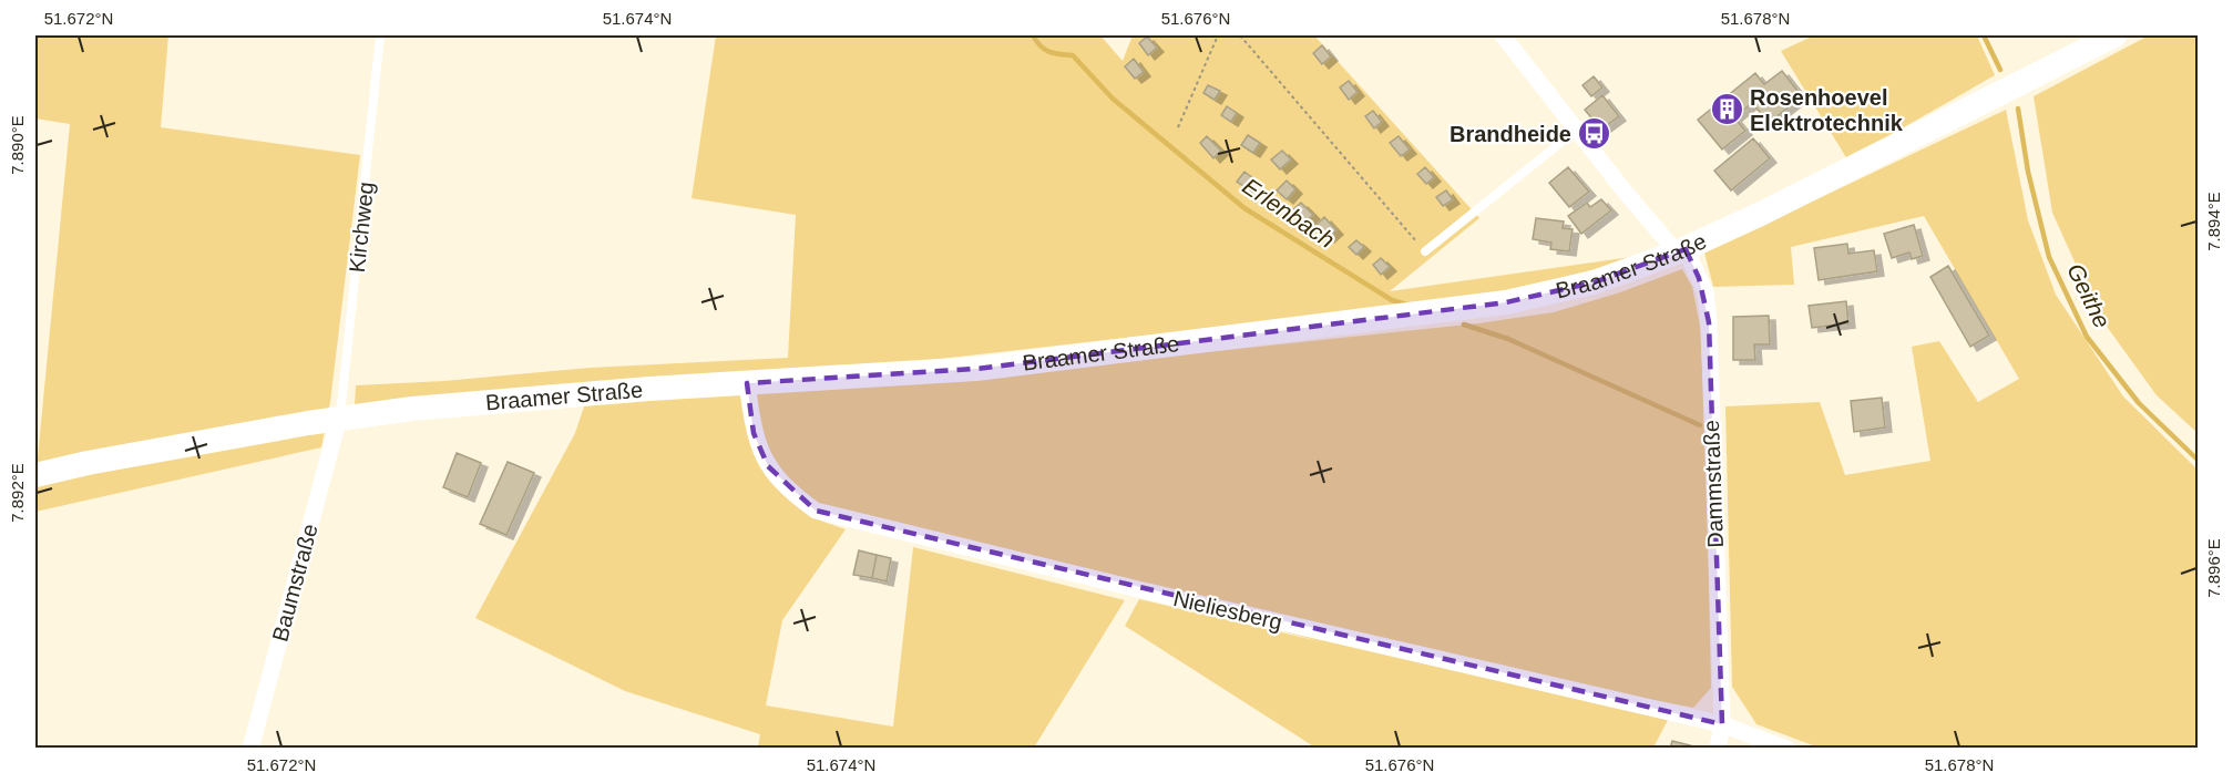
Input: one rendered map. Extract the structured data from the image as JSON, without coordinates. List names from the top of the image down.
{
  "streets": {
    "street": [
      "Braamer Straße",
      "Dammstraße",
      "Baumstraße",
      "Nieliesberg"
    ],
    "lane": ["Kirchweg"]
  },
  "crossings": [
    ["Kirchweg", "Braamer Straße"],
    ["Kirchweg", "Baumstraße"],
    ["Braamer Straße", "Dammstraße"],
    ["Braamer Straße", "Baumstraße"],
    ["Braamer Straße", "Nieliesberg"],
    ["Dammstraße", "Nieliesberg"]
  ],
  "water": ["Erlenbach", "Geithe"],
  "places": {
    "building": ["Rosenhoevel Elektrotechnik"],
    "bus stop": ["Brandheide"]
  },
  "coordinates": [
    "51.672°N",
    "51.674°N",
    "51.676°N",
    "51.678°N",
    "7.890°E",
    "7.894°E",
    "7.892°E",
    "7.896°E"
  ]
}
